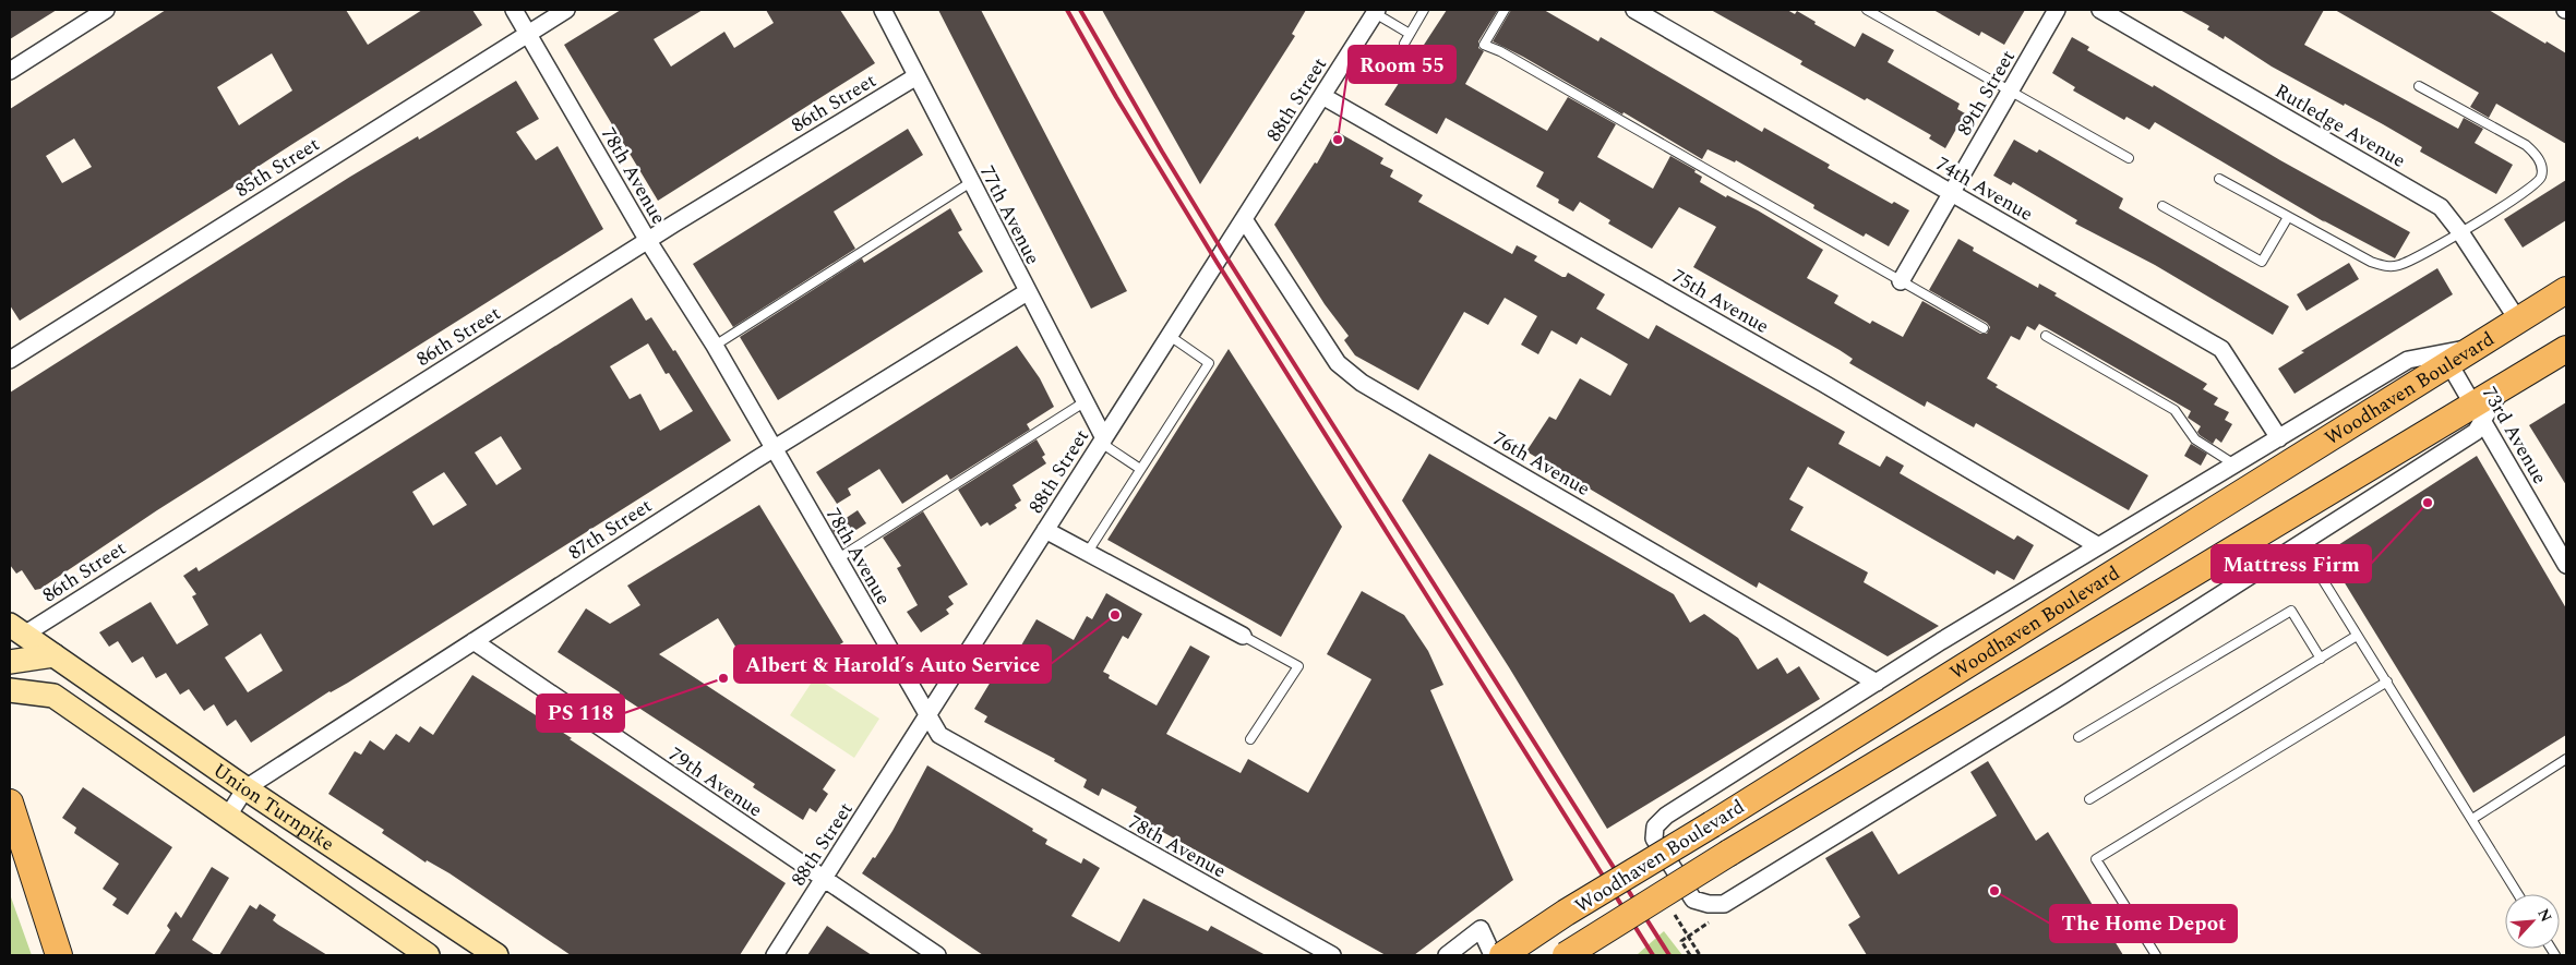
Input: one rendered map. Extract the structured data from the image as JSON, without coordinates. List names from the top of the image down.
{
  "streets": {
    "main road": ["Woodhaven Boulevard", "Union Turnpike"],
    "street": [
      "89th Street",
      "88th Street",
      "86th Street",
      "Rutledge Avenue",
      "85th Street",
      "78th Avenue",
      "74th Avenue",
      "77th Avenue",
      "75th Avenue",
      "73rd Avenue",
      "76th Avenue",
      "87th Street",
      "79th Avenue"
    ]
  },
  "crossings": [
    ["89th Street", "74th Avenue"],
    ["88th Street", "78th Avenue"],
    ["88th Street", "77th Avenue"],
    ["88th Street", "75th Avenue"],
    ["88th Street", "76th Avenue"],
    ["88th Street", "79th Avenue"],
    ["86th Street", "78th Avenue"],
    ["86th Street", "77th Avenue"],
    ["86th Street", "Union Turnpike"],
    ["Rutledge Avenue", "Woodhaven Boulevard"],
    ["85th Street", "78th Avenue"],
    ["78th Avenue", "87th Street"],
    ["77th Avenue", "87th Street"],
    ["Woodhaven Boulevard", "73rd Avenue"],
    ["87th Street", "79th Avenue"],
    ["87th Street", "Union Turnpike"]
  ],
  "places": [
    "Room 55",
    "Mattress Firm",
    "Albert & Harold’s Auto Service",
    "PS 118",
    "The Home Depot"
  ],
  "north": "top right"
}
